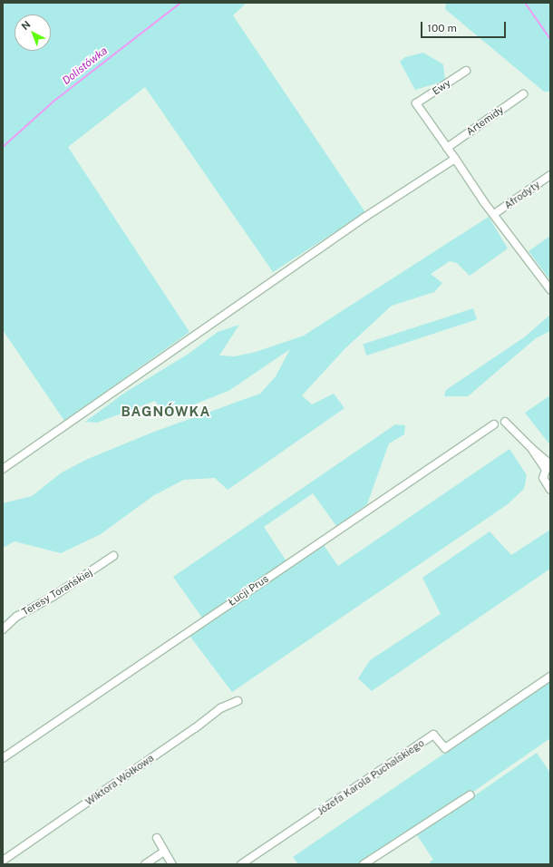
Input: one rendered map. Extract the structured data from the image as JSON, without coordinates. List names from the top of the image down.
{
  "streets": {
    "street": [
      "Ewy",
      "Artemidy",
      "Afrodyty",
      "Łucji Prus",
      "Teresy Torańskiej",
      "Józefa Karola Puchalskiego",
      "Wiktora Wołkowa"
    ]
  },
  "crossings": [
    ["Ewy", "Artemidy"]
  ],
  "districts": ["BAGNÓWKA"],
  "water": ["Dolistówka"],
  "scale_bar": "100 m",
  "north": "top left"
}
